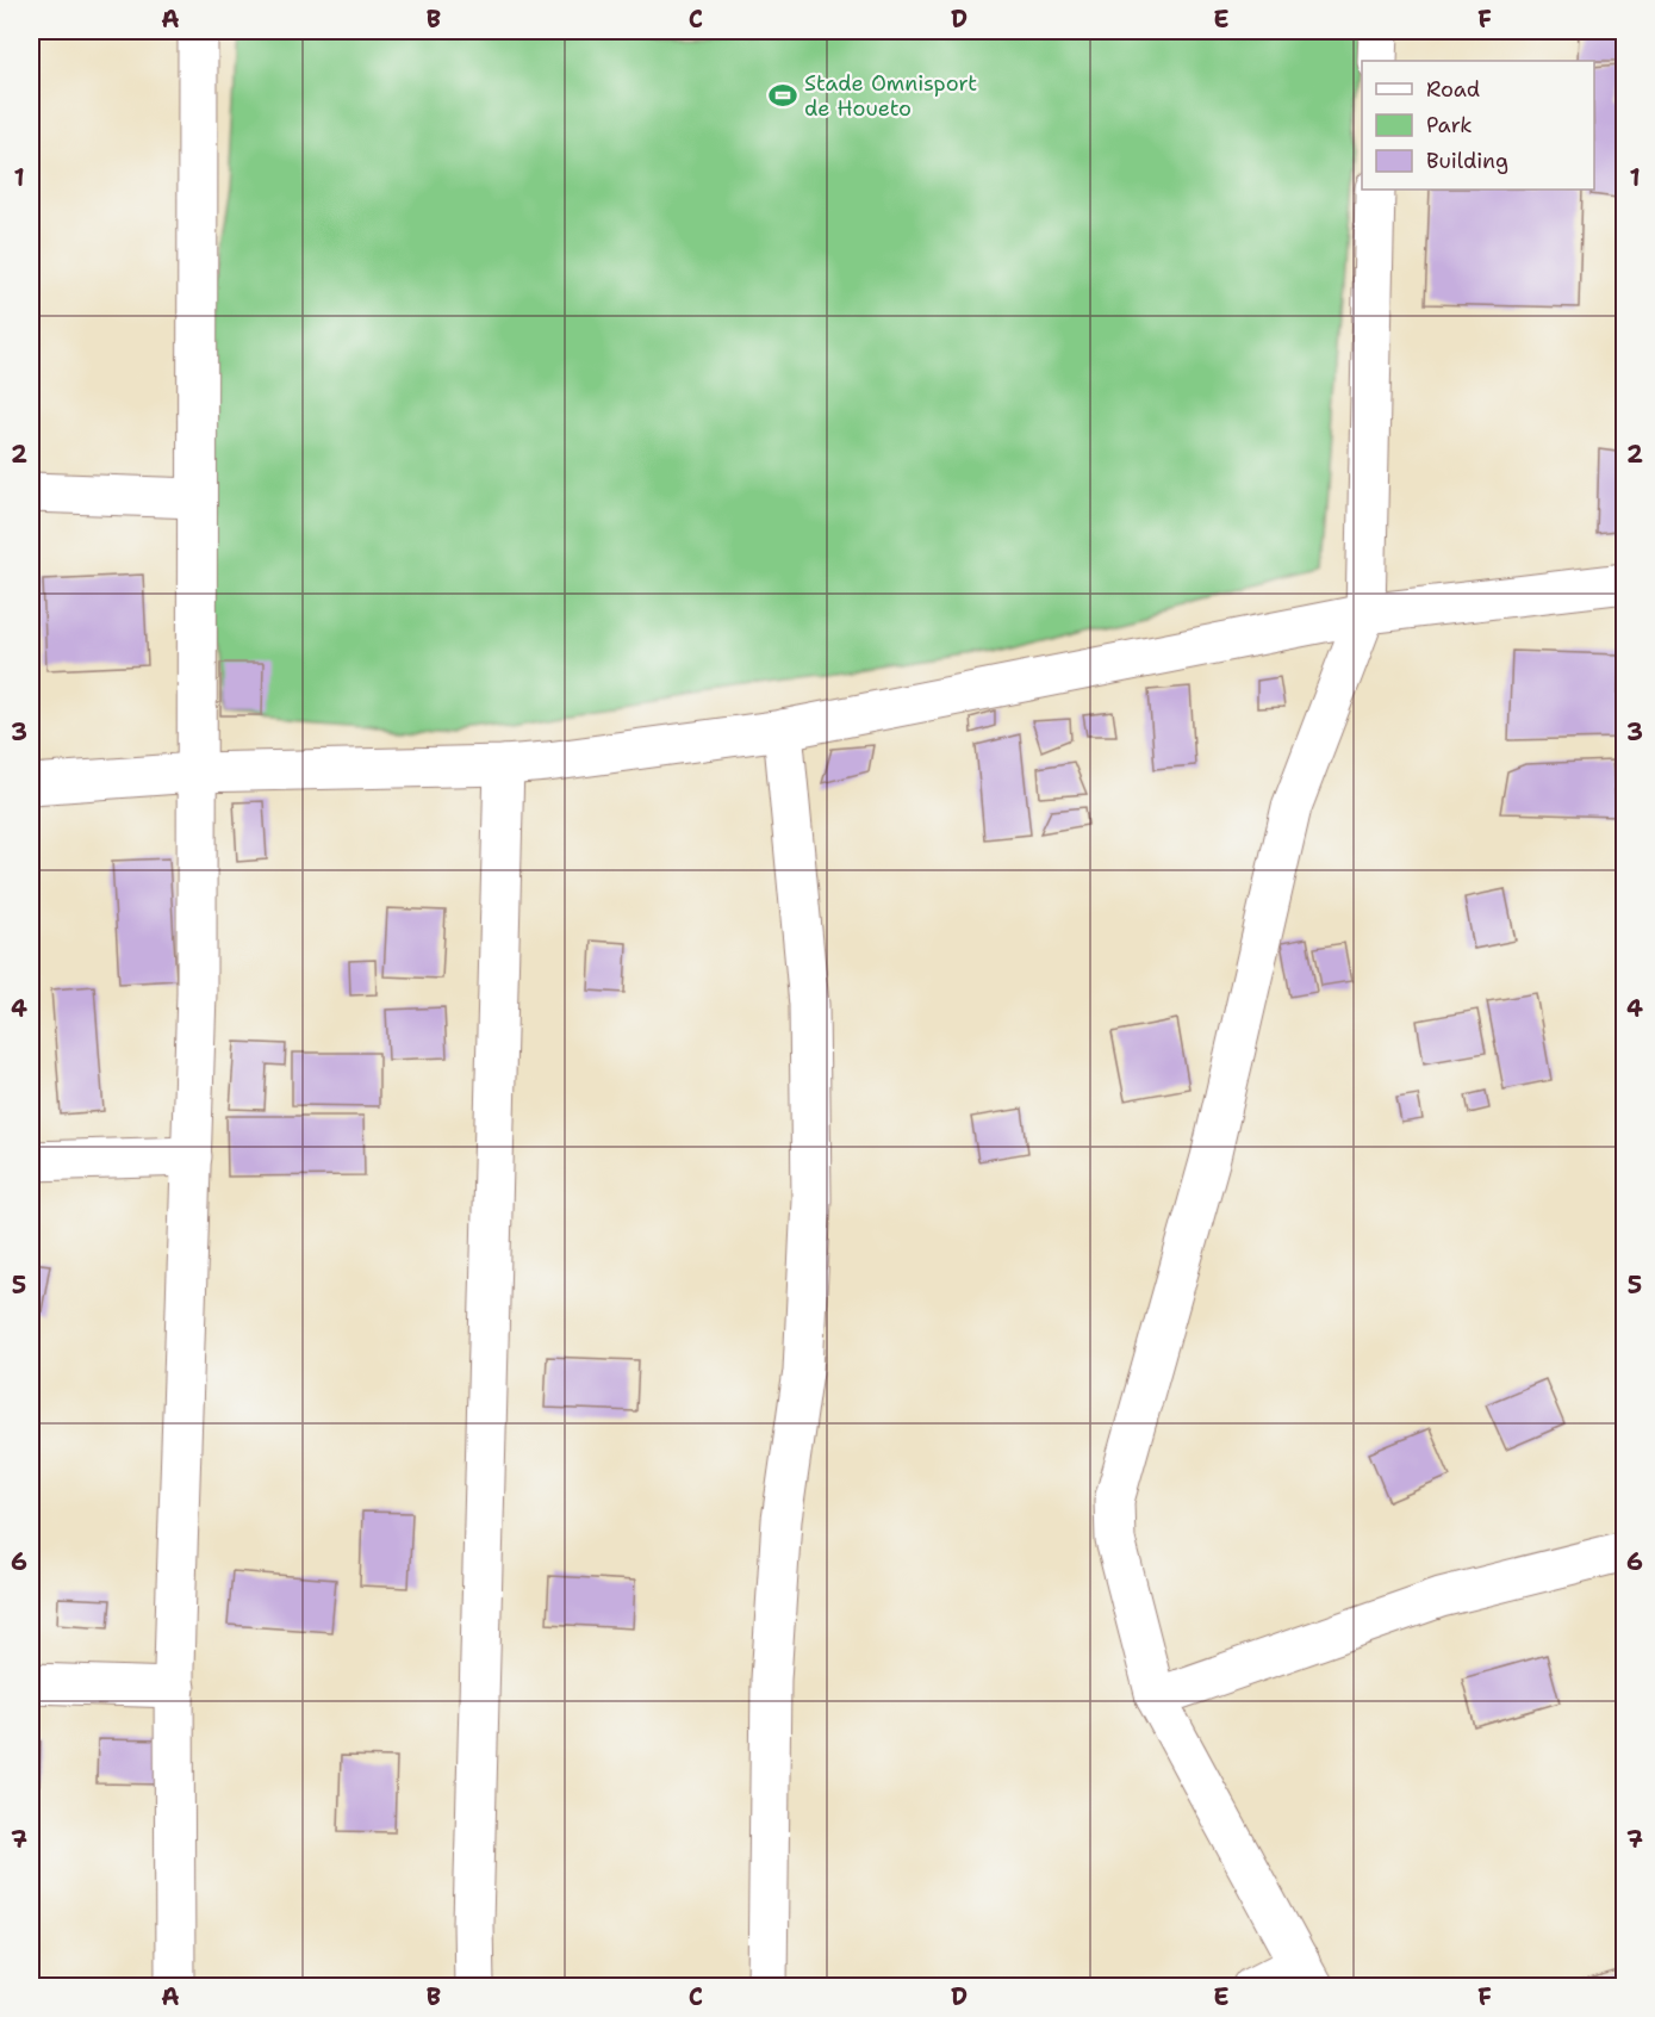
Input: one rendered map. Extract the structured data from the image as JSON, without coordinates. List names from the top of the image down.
{
  "places": {
    "sports": ["Stade Omnisport de Houeto"]
  },
  "legend": ["Road", "Park", "Building"],
  "grid": {
    "columns": [
      "A",
      "B",
      "C",
      "D",
      "E",
      "F"
    ],
    "rows": [
      "1",
      "2",
      "3",
      "4",
      "5",
      "6",
      "7"
    ]
  }
}
